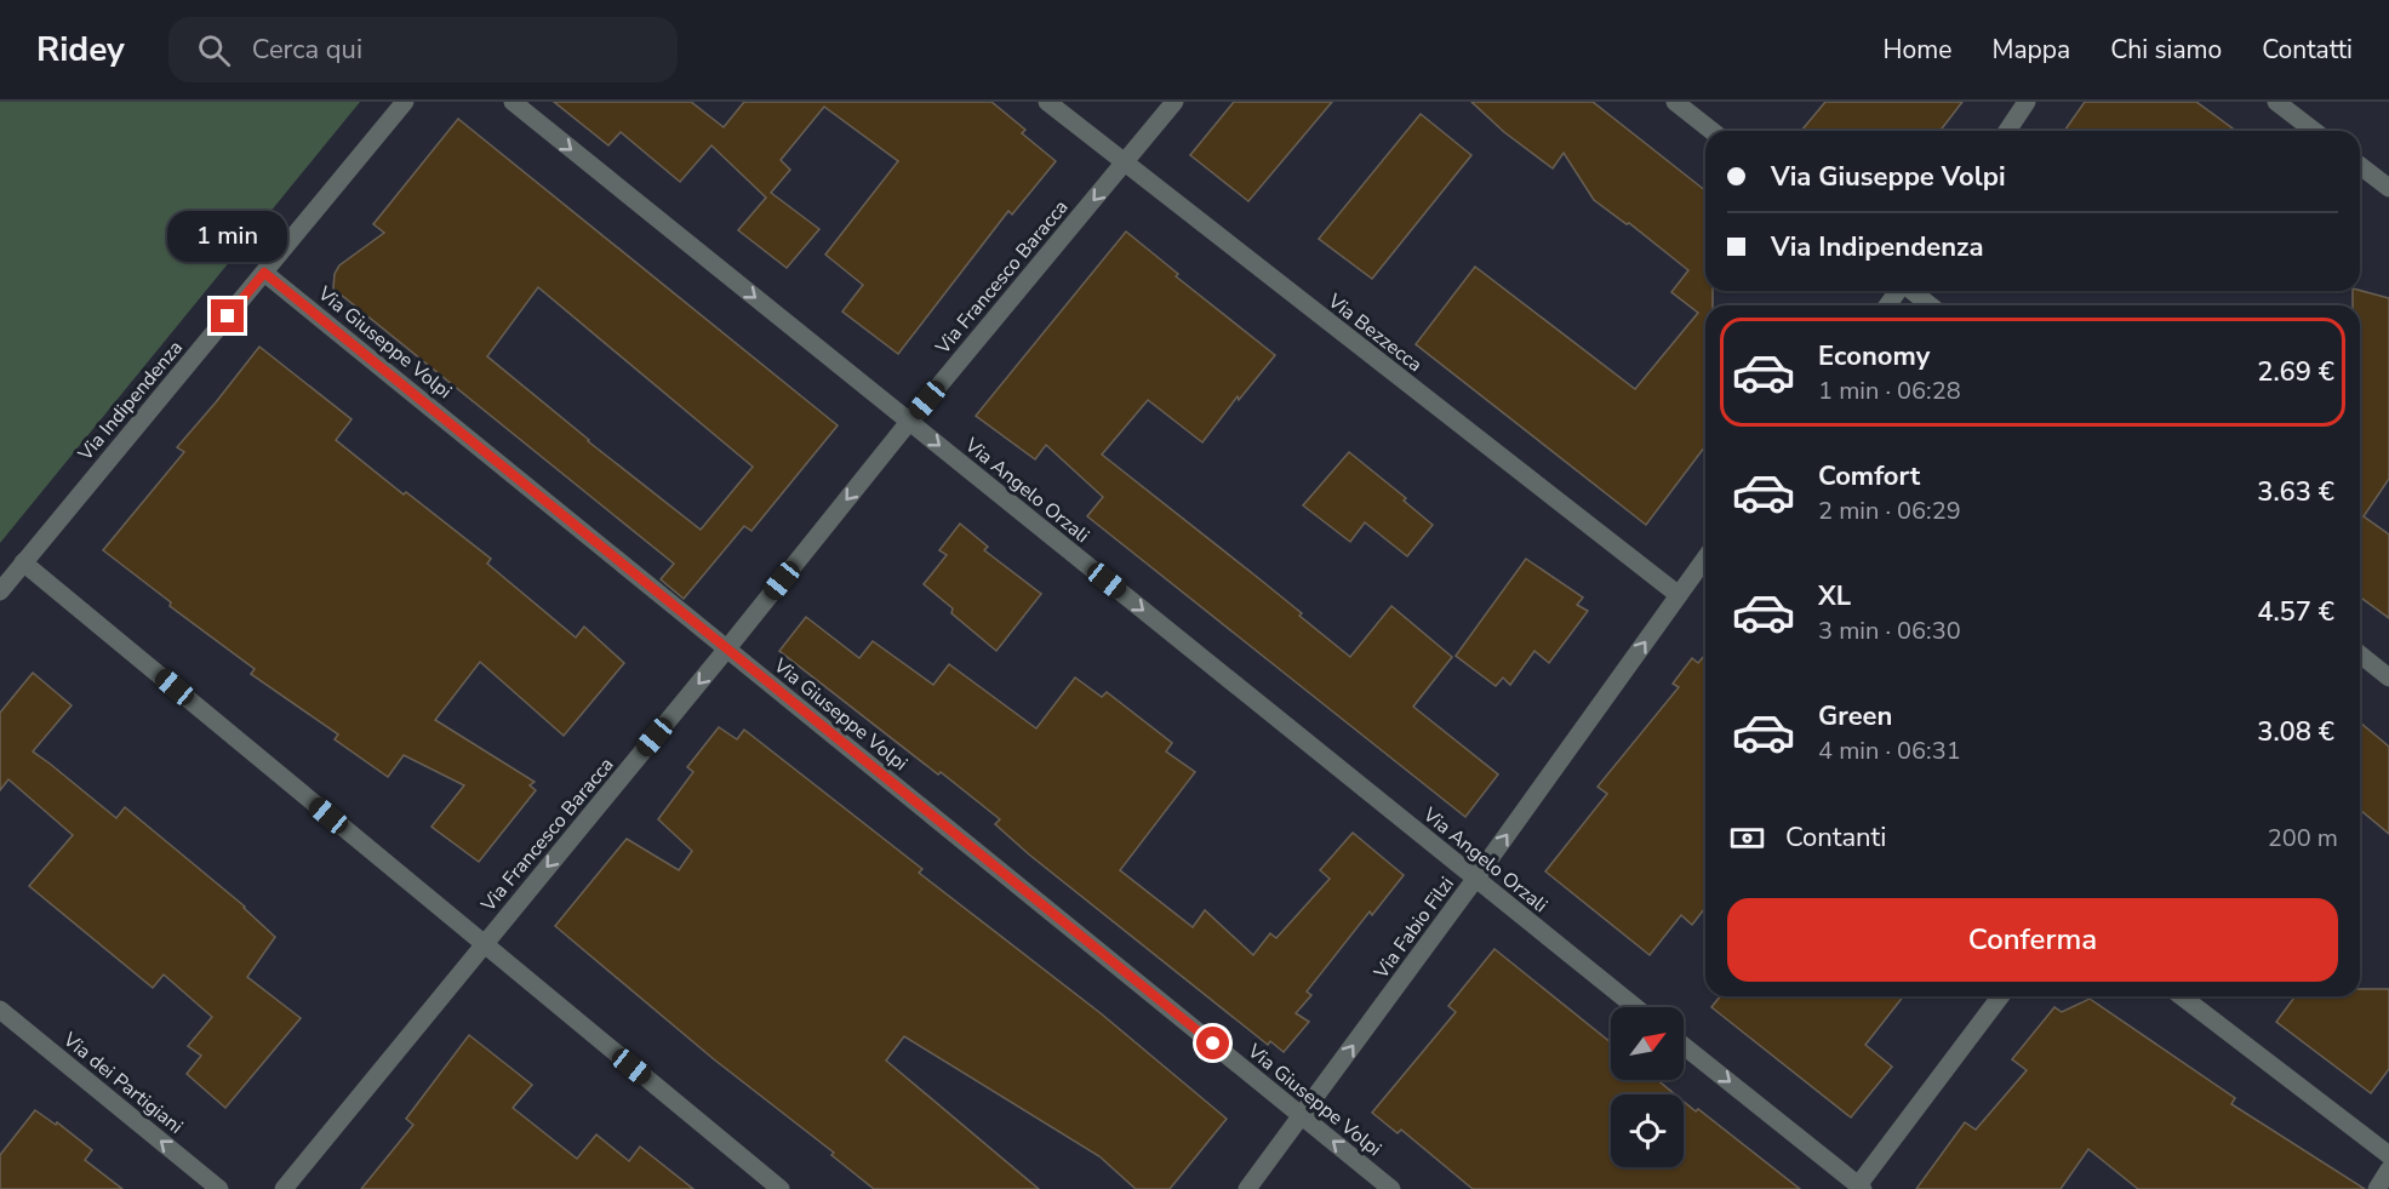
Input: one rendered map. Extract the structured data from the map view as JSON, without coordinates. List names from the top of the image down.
{
  "streets": {
    "street": [
      "Via Francesco Baracca",
      "Via Bezzecca",
      "Via Giuseppe Volpi",
      "Via Indipendenza",
      "Via Angelo Orzali",
      "Via Fabio Filzi",
      "Via dei Partigiani"
    ]
  },
  "crossings": [
    ["Via Francesco Baracca", "Via Bezzecca"],
    ["Via Francesco Baracca", "Via Giuseppe Volpi"],
    ["Via Francesco Baracca", "Via Angelo Orzali"],
    ["Via Bezzecca", "Via Fabio Filzi"],
    ["Via Giuseppe Volpi", "Via Indipendenza"],
    ["Via Giuseppe Volpi", "Via Fabio Filzi"],
    ["Via Angelo Orzali", "Via Fabio Filzi"]
  ],
  "one_way": [
    "Via Francesco Baracca",
    "Via Angelo Orzali",
    "Via Fabio Filzi",
    "Via dei Partigiani"
  ],
  "north": "top right",
  "page": {
    "header": "Ridey",
    "search": "Cerca qui",
    "nav": [
      "Home",
      "Mappa",
      "Chi siamo",
      "Contatti"
    ],
    "banner": ["Via Giuseppe Volpi", "Via Indipendenza"],
    "bubble": "1 min",
    "list": [
      {
        "name": "Economy",
        "note": "1 min · 06:28",
        "value": "2.69 €"
      },
      {
        "name": "Comfort",
        "note": "2 min · 06:29",
        "value": "3.63 €"
      },
      {
        "name": "XL",
        "note": "3 min · 06:30",
        "value": "4.57 €"
      },
      {
        "name": "Green",
        "note": "4 min · 06:31",
        "value": "3.08 €"
      }
    ],
    "pay": ["Contanti", "200 m"],
    "buttons": "Conferma"
  }
}
